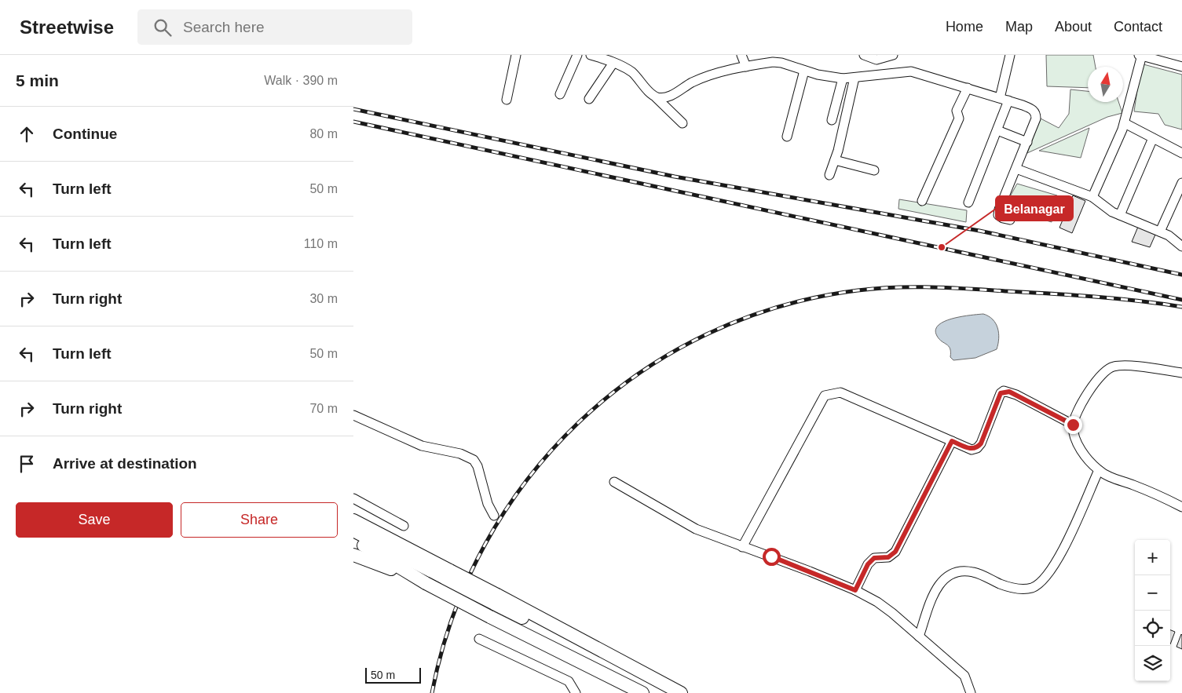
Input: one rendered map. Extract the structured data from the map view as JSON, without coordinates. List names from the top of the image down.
{
  "places": ["Belanagar"],
  "scale_bar": "50 m",
  "north": "top",
  "page": {
    "header": "Streetwise",
    "search": "Search here",
    "nav": [
      "Home",
      "Map",
      "About",
      "Contact"
    ],
    "heading": ["5 min", "Walk · 390 m"],
    "list": [
      ["Continue", "80 m"],
      ["Turn left", "50 m"],
      ["Turn left", "110 m"],
      ["Turn right", "30 m"],
      ["Turn left", "50 m"],
      ["Turn right", "70 m"],
      "Arrive at destination"
    ],
    "buttons": ["Save", "Share"],
    "map_buttons": ["+", "−"],
    "scale": "50 m"
  }
}
